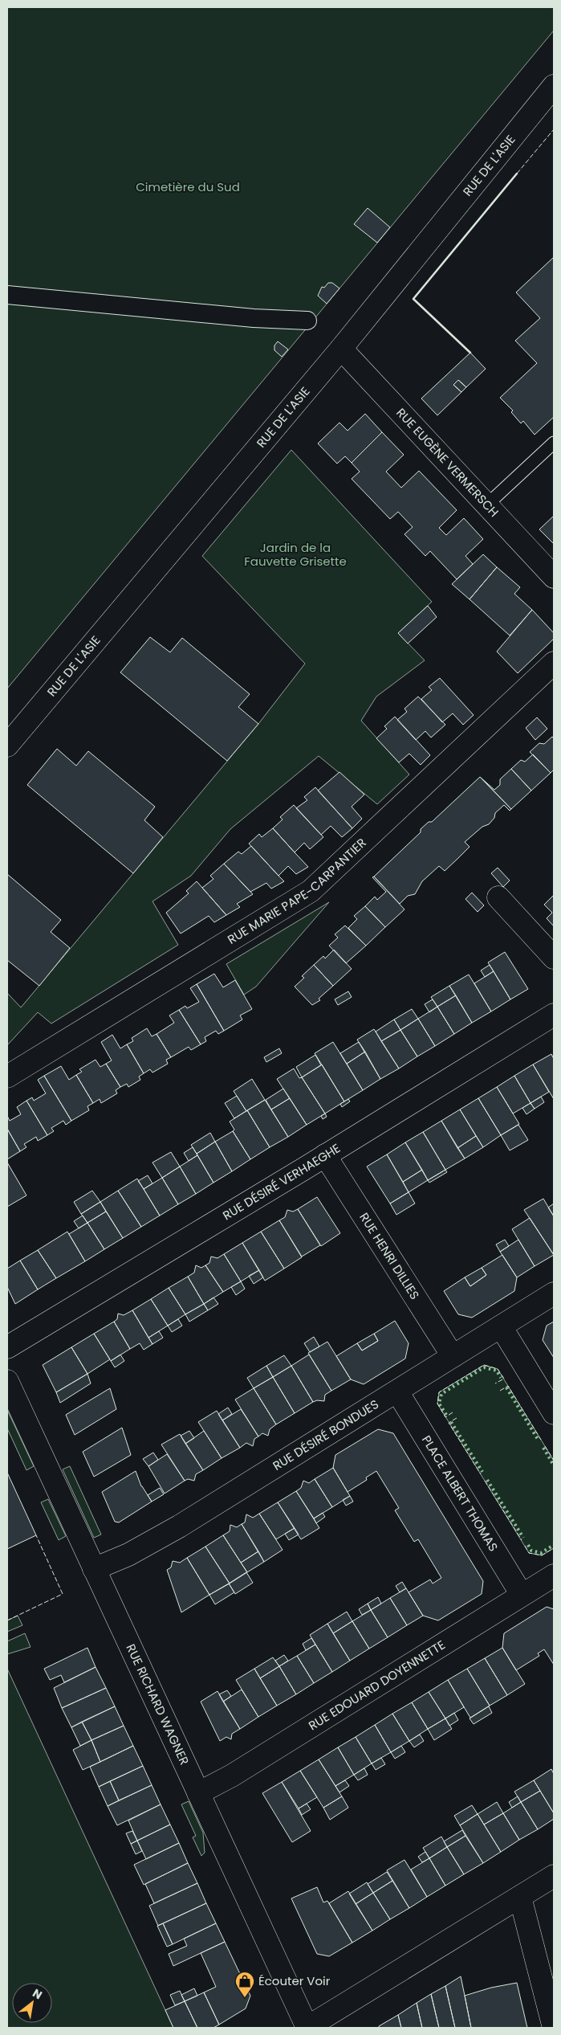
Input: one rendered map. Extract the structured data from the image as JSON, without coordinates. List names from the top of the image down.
{
  "streets": {
    "street": [
      "RUE DE L'ASIE",
      "RUE EUGÈNE VERMERSCH",
      "RUE MARIE PAPE-CARPANTIER",
      "RUE DÉSIRÉ VERHAEGHE",
      "RUE HENRI DILLIES",
      "RUE DÉSIRÉ BONDUES",
      "PLACE ALBERT THOMAS",
      "RUE EDOUARD DOYENNETTE",
      "RUE RICHARD WAGNER"
    ]
  },
  "crossings": [
    ["RUE DE L'ASIE", "RUE EUGÈNE VERMERSCH"],
    ["RUE DÉSIRÉ VERHAEGHE", "RUE HENRI DILLIES"],
    ["RUE HENRI DILLIES", "RUE DÉSIRÉ BONDUES"],
    ["RUE DÉSIRÉ BONDUES", "PLACE ALBERT THOMAS"],
    ["RUE DÉSIRÉ BONDUES", "RUE RICHARD WAGNER"],
    ["PLACE ALBERT THOMAS", "RUE EDOUARD DOYENNETTE"],
    ["RUE EDOUARD DOYENNETTE", "RUE RICHARD WAGNER"]
  ],
  "parks": ["Cimetière du Sud", "Jardin de la Fauvette Grisette"],
  "places": {
    "shop": ["Écouter Voir"]
  },
  "north": "top right"
}
